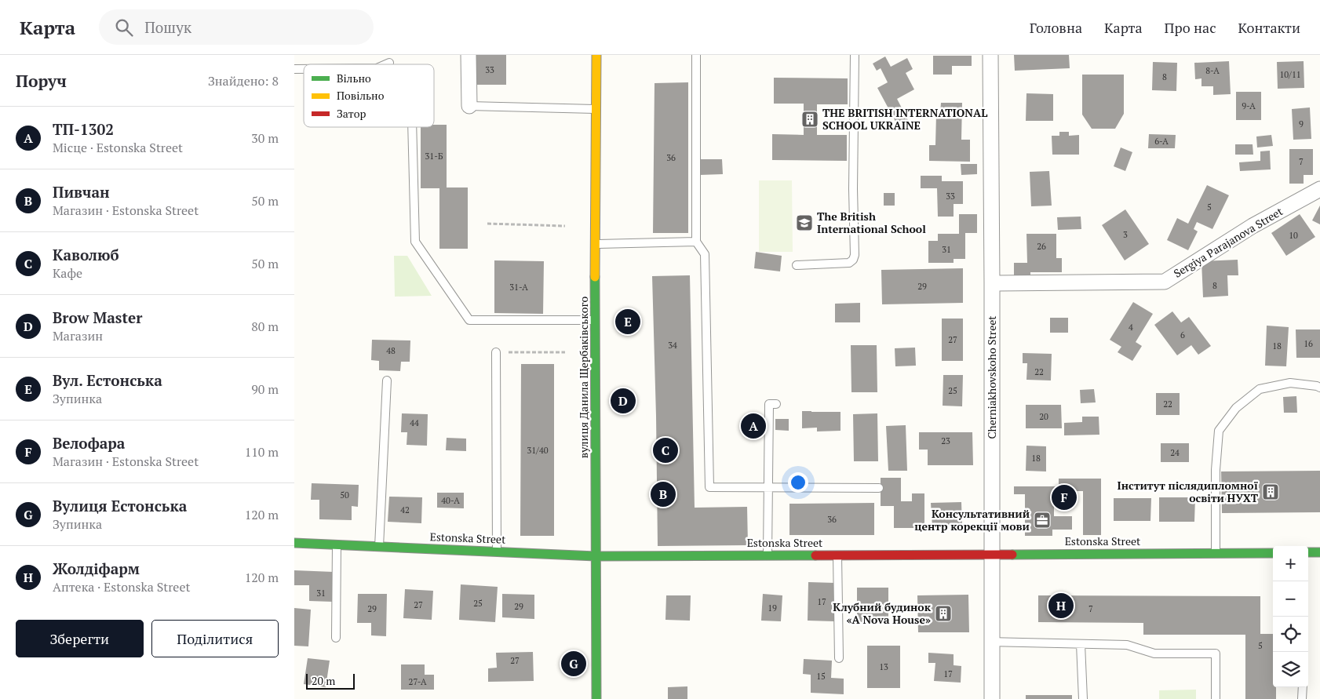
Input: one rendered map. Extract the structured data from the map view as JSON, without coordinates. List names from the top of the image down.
{
  "streets": {
    "street": [
      "Sergiya Parajanova Street",
      "вулиця Данила Щербаківського",
      "Cherniakhovskoho Street",
      "Estonska Street"
    ]
  },
  "crossings": [
    ["Sergiya Parajanova Street", "Cherniakhovskoho Street"],
    ["вулиця Данила Щербаківського", "Estonska Street"],
    ["Cherniakhovskoho Street", "Estonska Street"]
  ],
  "places": {
    "building": ["THE BRITISH INTERNATIONAL SCHOOL UKRAINE", "Інститут післядипломної освіти НУХТ", "Клубний будинок «A Nova House»"],
    "school or university": ["The British International School"],
    "office": ["Консультативний центр корекції мови"]
  },
  "house_numbers": [
    "33",
    "8-А",
    "10/11",
    "8",
    "9-А",
    "9",
    "6-А",
    "31-Б",
    "36",
    "7",
    "33",
    "5",
    "3",
    "10",
    "26",
    "31",
    "8",
    "29",
    "31-А",
    "4",
    "6",
    "27",
    "16",
    "34",
    "18",
    "48",
    "22",
    "25",
    "22",
    "20",
    "44",
    "23",
    "31/40",
    "24",
    "18",
    "50",
    "40-А",
    "42",
    "36",
    "31",
    "17",
    "25",
    "27",
    "29",
    "19",
    "29",
    "7",
    "5",
    "27",
    "13",
    "17",
    "15",
    "27-А"
  ],
  "legend": ["Вільно", "Повільно", "Затор"],
  "scale_bar": "20 m",
  "page": {
    "header": "Карта",
    "search": "Пошук",
    "nav": [
      "Головна",
      "Карта",
      "Про нас",
      "Контакти"
    ],
    "heading": ["Поруч", "Знайдено: 8"],
    "list": [
      {
        "mark": "A",
        "name": "ТП-1302",
        "note": "Місце · Estonska Street",
        "value": "30 m"
      },
      {
        "mark": "B",
        "name": "Пивчан",
        "note": "Магазин · Estonska Street",
        "value": "50 m"
      },
      {
        "mark": "C",
        "name": "Каволюб",
        "note": "Кафе",
        "value": "50 m"
      },
      {
        "mark": "D",
        "name": "Brow Master",
        "note": "Магазин",
        "value": "80 m"
      },
      {
        "mark": "E",
        "name": "Вул. Естонська",
        "note": "Зупинка",
        "value": "90 m"
      },
      {
        "mark": "F",
        "name": "Велофара",
        "note": "Магазин · Estonska Street",
        "value": "110 m"
      },
      {
        "mark": "G",
        "name": "Вулиця Естонська",
        "note": "Зупинка",
        "value": "120 m"
      },
      {
        "mark": "H",
        "name": "Жолдіфарм",
        "note": "Аптека · Estonska Street",
        "value": "120 m"
      }
    ],
    "pins": [
      "E",
      "D",
      "A",
      "C",
      "B",
      "F",
      "H",
      "G"
    ],
    "map_buttons": ["+", "−"],
    "buttons": ["Зберегти", "Поділитися"],
    "scale": "20 m"
  }
}
